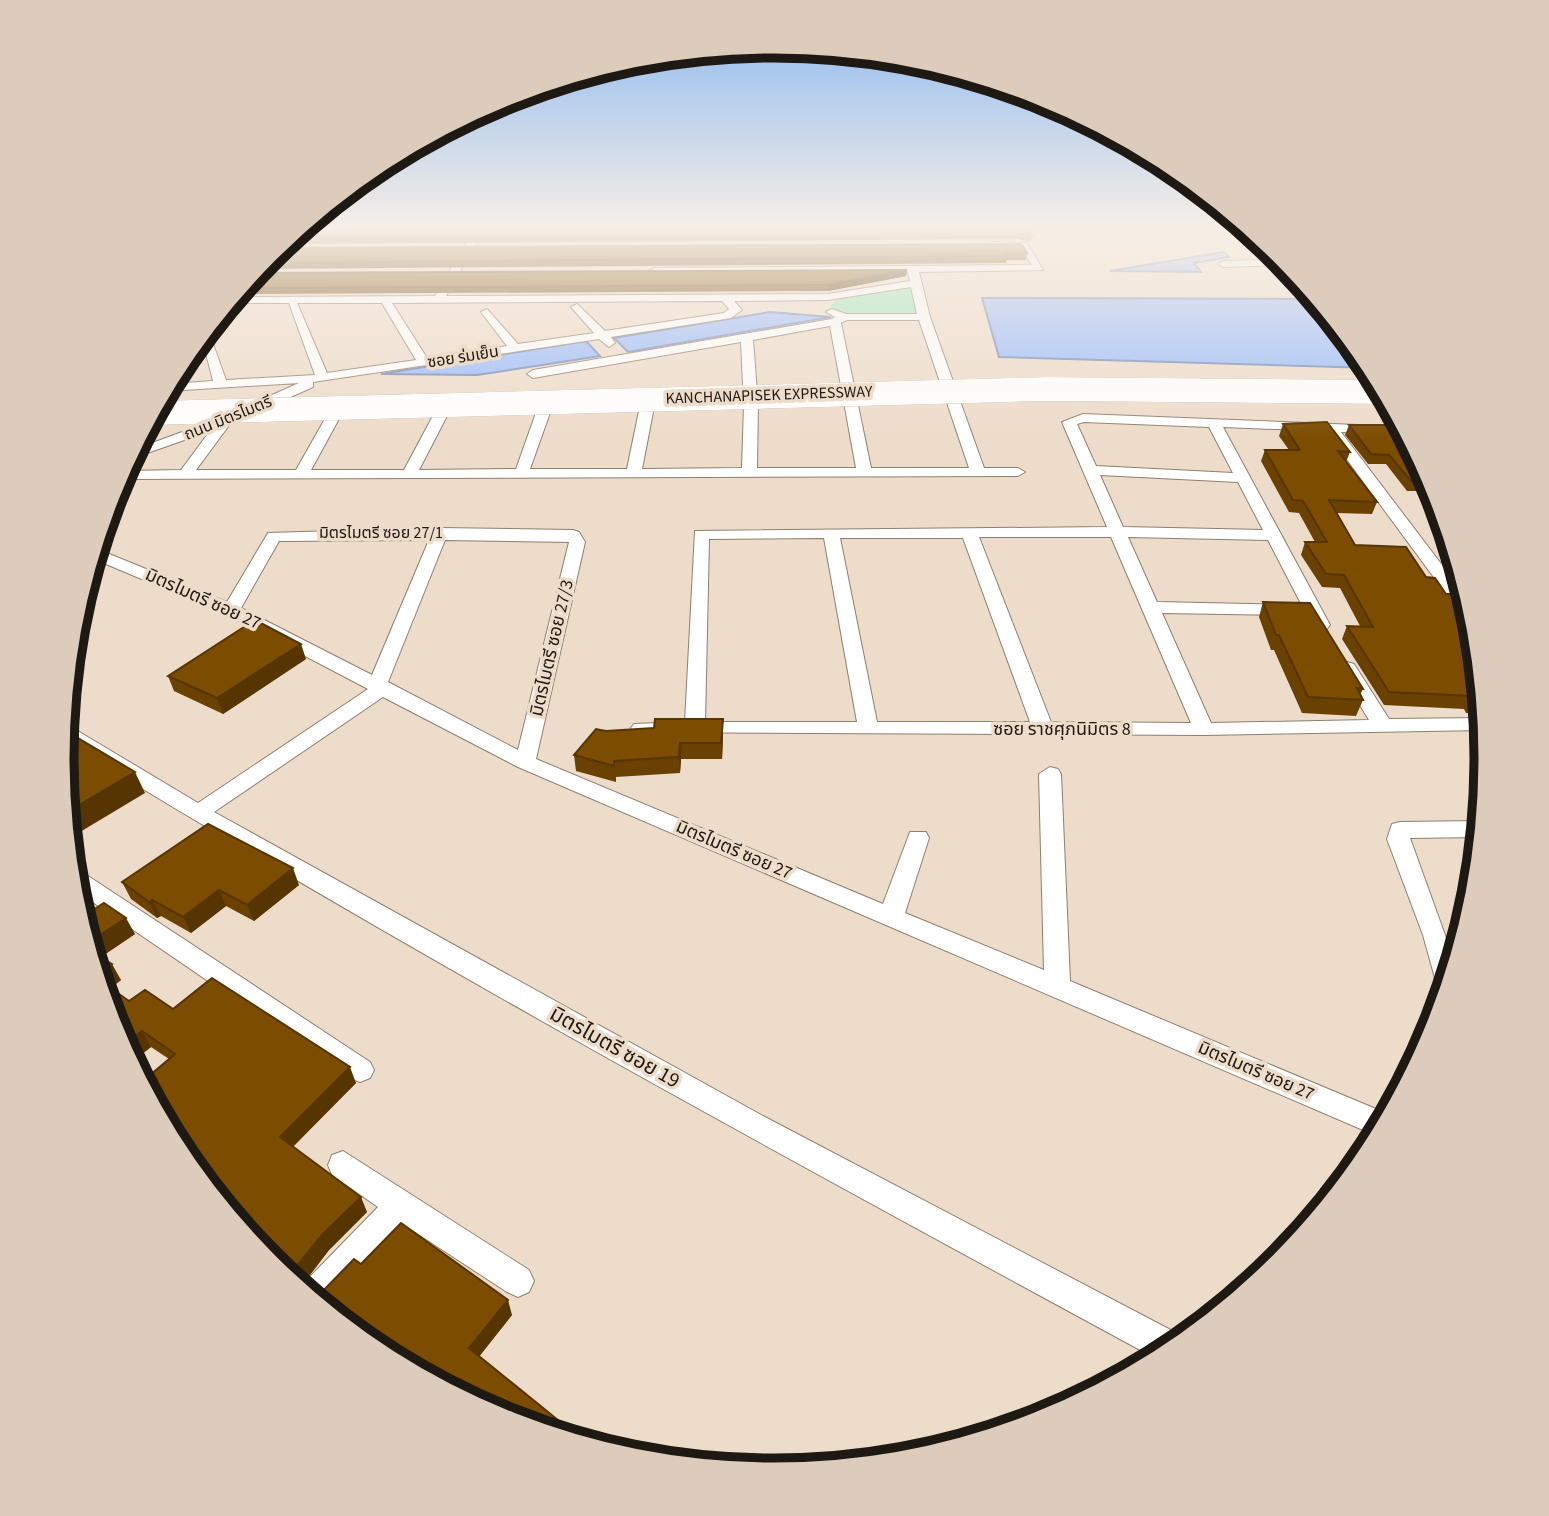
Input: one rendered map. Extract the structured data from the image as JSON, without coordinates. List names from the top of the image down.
{
  "streets": {
    "highway": ["KANCHANAPISEK EXPRESSWAY"],
    "street": [
      "ซอย ร่มเย็น",
      "ถนน มิตรไมตรี",
      "มิตรไมตรี ซอย 27/1",
      "มิตรไมตรี ซอย 27",
      "มิตรไมตรี ซอย 27/3",
      "ซอย ราชศุภนิมิตร 8",
      "มิตรไมตรี ซอย 19"
    ]
  },
  "crossings": [
    ["ซอย ร่มเย็น", "ถนน มิตรไมตรี"],
    ["มิตรไมตรี ซอย 27/1", "มิตรไมตรี ซอย 27"],
    ["มิตรไมตรี ซอย 27/1", "มิตรไมตรี ซอย 27/3"],
    ["มิตรไมตรี ซอย 27", "มิตรไมตรี ซอย 27/3"]
  ]
}
